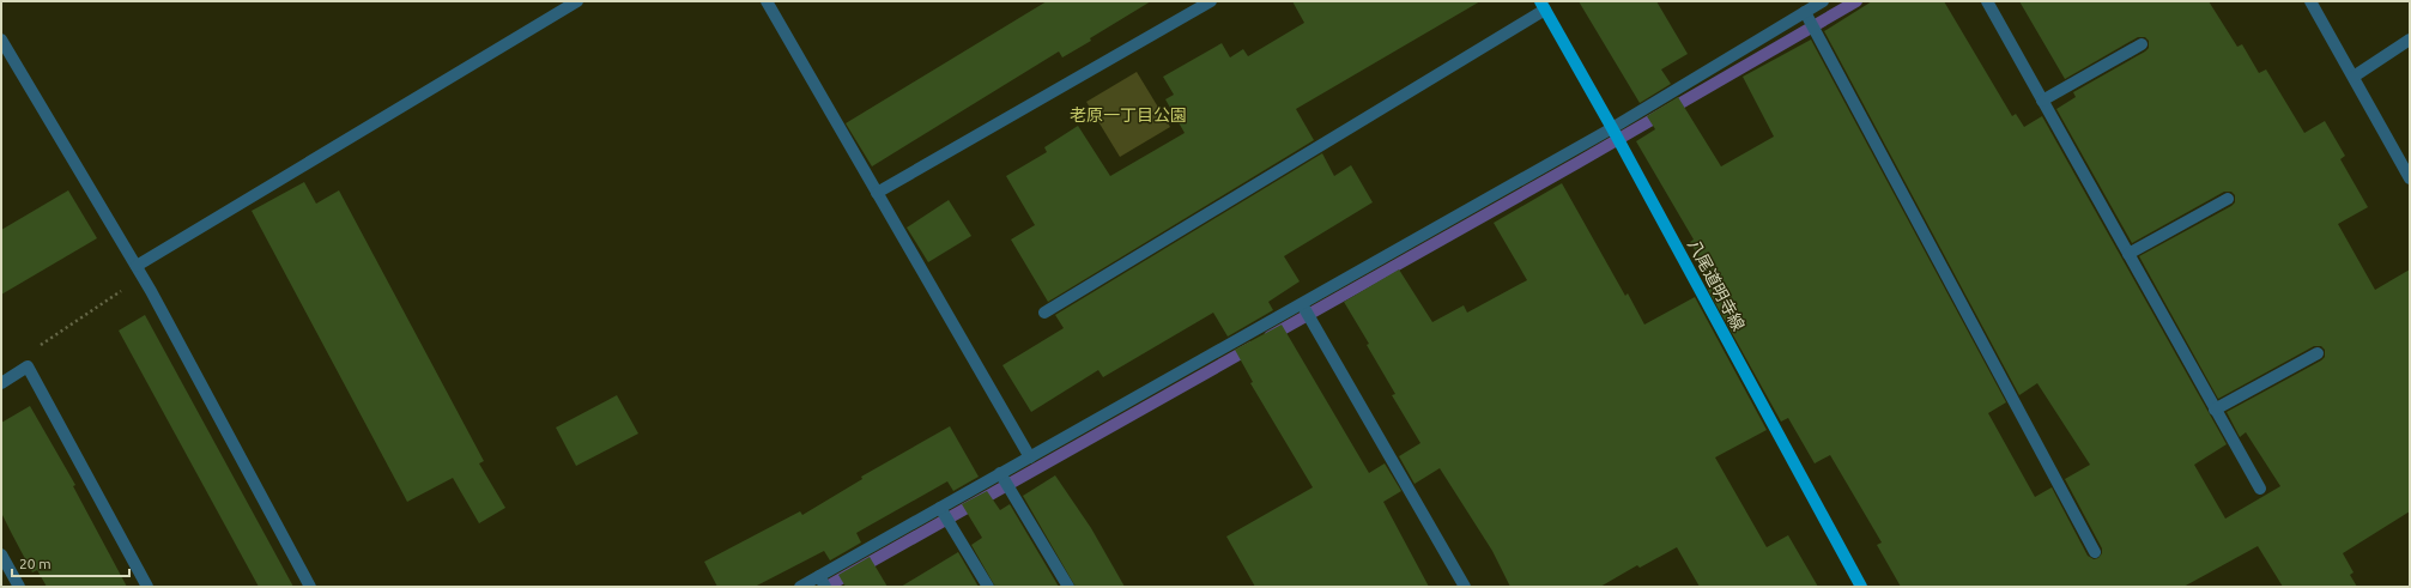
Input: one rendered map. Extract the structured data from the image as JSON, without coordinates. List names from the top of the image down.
{
  "streets": {
    "main road": ["八尾道明寺線"]
  },
  "parks": ["老原一丁目公園"],
  "scale_bar": "20 m"
}
